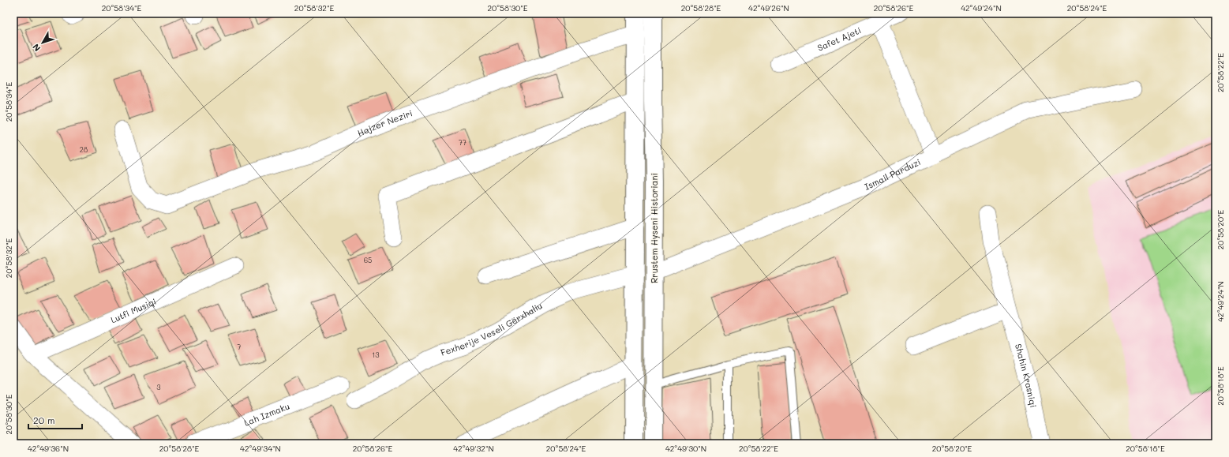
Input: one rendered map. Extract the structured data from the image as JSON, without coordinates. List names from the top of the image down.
{
  "streets": {
    "main road": ["Rrustem Hyseni Historiani"],
    "street": [
      "Safet Ajeti",
      "Hajzer Neziri",
      "Ismail Parduzi",
      "Lutfi Musiqi",
      "Fexherije Veseli Gërxhaliu",
      "Shahin Krasniqi",
      "Lah Izmaku"
    ]
  },
  "crossings": [
    ["Ismail Parduzi", "Rrustem Hyseni Historiani"]
  ],
  "house_numbers": [
    "77",
    "28",
    "65",
    "7",
    "13",
    "3"
  ],
  "scale_bar": "20 m",
  "north": "bottom left",
  "coordinates": [
    "20°58'34\"E",
    "20°58'32\"E",
    "20°58'30\"E",
    "20°58'28\"E",
    "42°49'26\"N",
    "20°58'26\"E",
    "42°49'24\"N",
    "20°58'24\"E",
    "20°58'22\"E",
    "20°58'20\"E",
    "20°58'18\"E",
    "42°49'36\"N",
    "42°49'34\"N",
    "42°49'32\"N",
    "42°49'30\"N"
  ]
}
